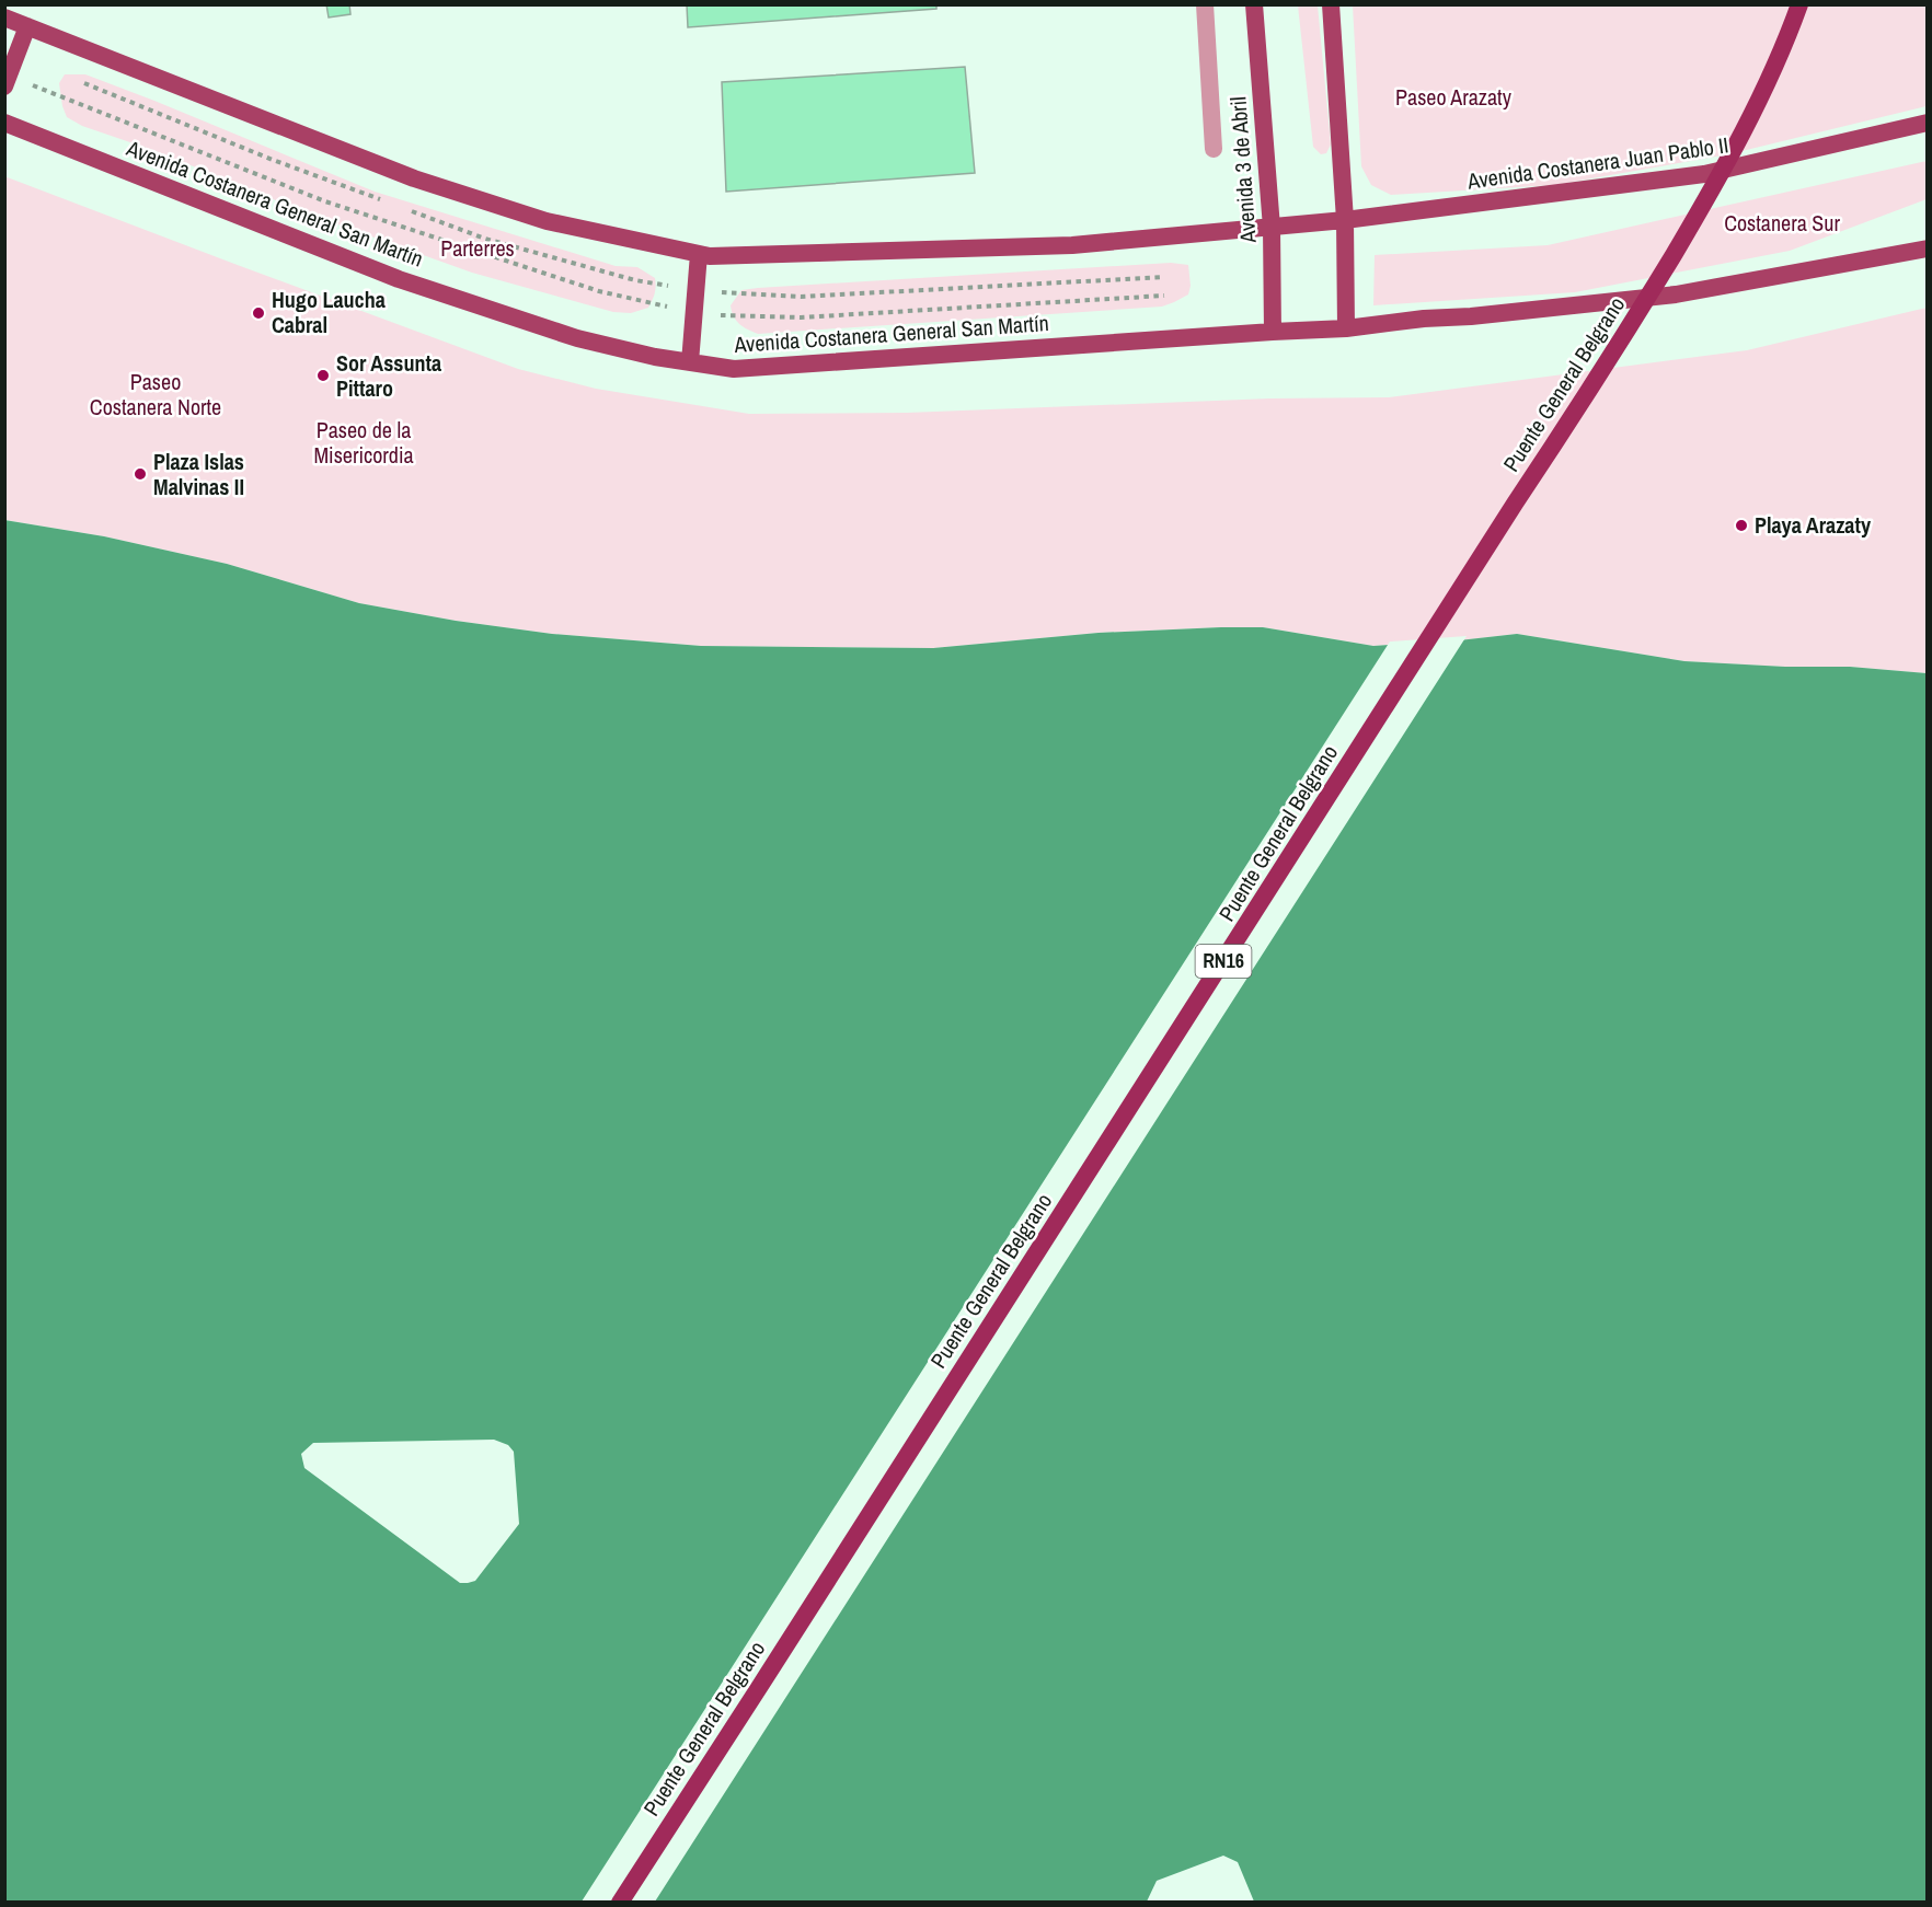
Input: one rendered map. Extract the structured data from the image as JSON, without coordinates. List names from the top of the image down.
{
  "streets": {
    "highway": ["Puente General Belgrano", "RN16"],
    "main road": ["Avenida Costanera Juan Pablo II", "Avenida 3 de Abril", "Avenida Costanera General San Martín"]
  },
  "crossings": [
    ["Avenida Costanera Juan Pablo II", "Avenida 3 de Abril"],
    ["Avenida 3 de Abril", "Avenida Costanera General San Martín"]
  ],
  "parks": [
    "Paseo Arazaty",
    "Costanera Sur",
    "Parterres",
    "Paseo Costanera Norte",
    "Paseo de la Misericordia"
  ],
  "places": [
    "Hugo Laucha Cabral",
    "Sor Assunta Pittaro",
    "Plaza Islas Malvinas II",
    "Playa Arazaty"
  ]
}
